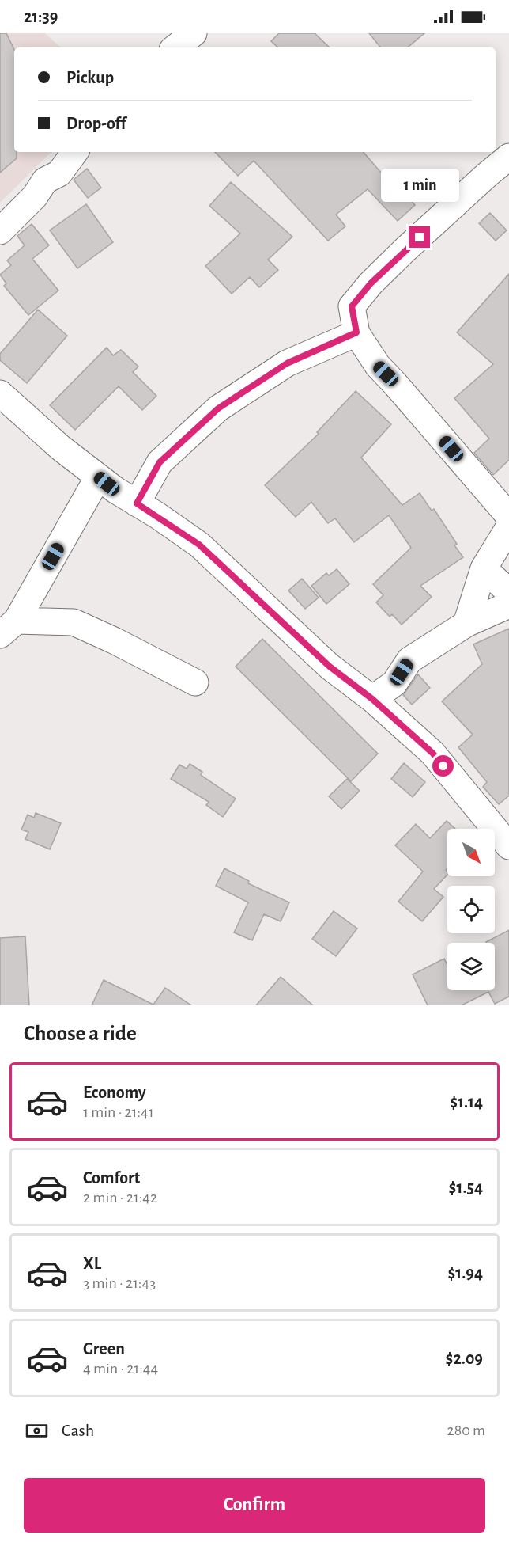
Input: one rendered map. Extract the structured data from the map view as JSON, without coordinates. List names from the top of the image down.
{
  "north": "bottom right",
  "page": {
    "status": "21:39",
    "banner": ["Pickup", "Drop-off"],
    "bubble": "1 min",
    "heading": "Choose a ride",
    "list": [
      {
        "name": "Economy",
        "note": "1 min · 21:41",
        "value": "$1.14"
      },
      {
        "name": "Comfort",
        "note": "2 min · 21:42",
        "value": "$1.54"
      },
      {
        "name": "XL",
        "note": "3 min · 21:43",
        "value": "$1.94"
      },
      {
        "name": "Green",
        "note": "4 min · 21:44",
        "value": "$2.09"
      }
    ],
    "pay": ["Cash", "280 m"],
    "buttons": "Confirm"
  }
}
